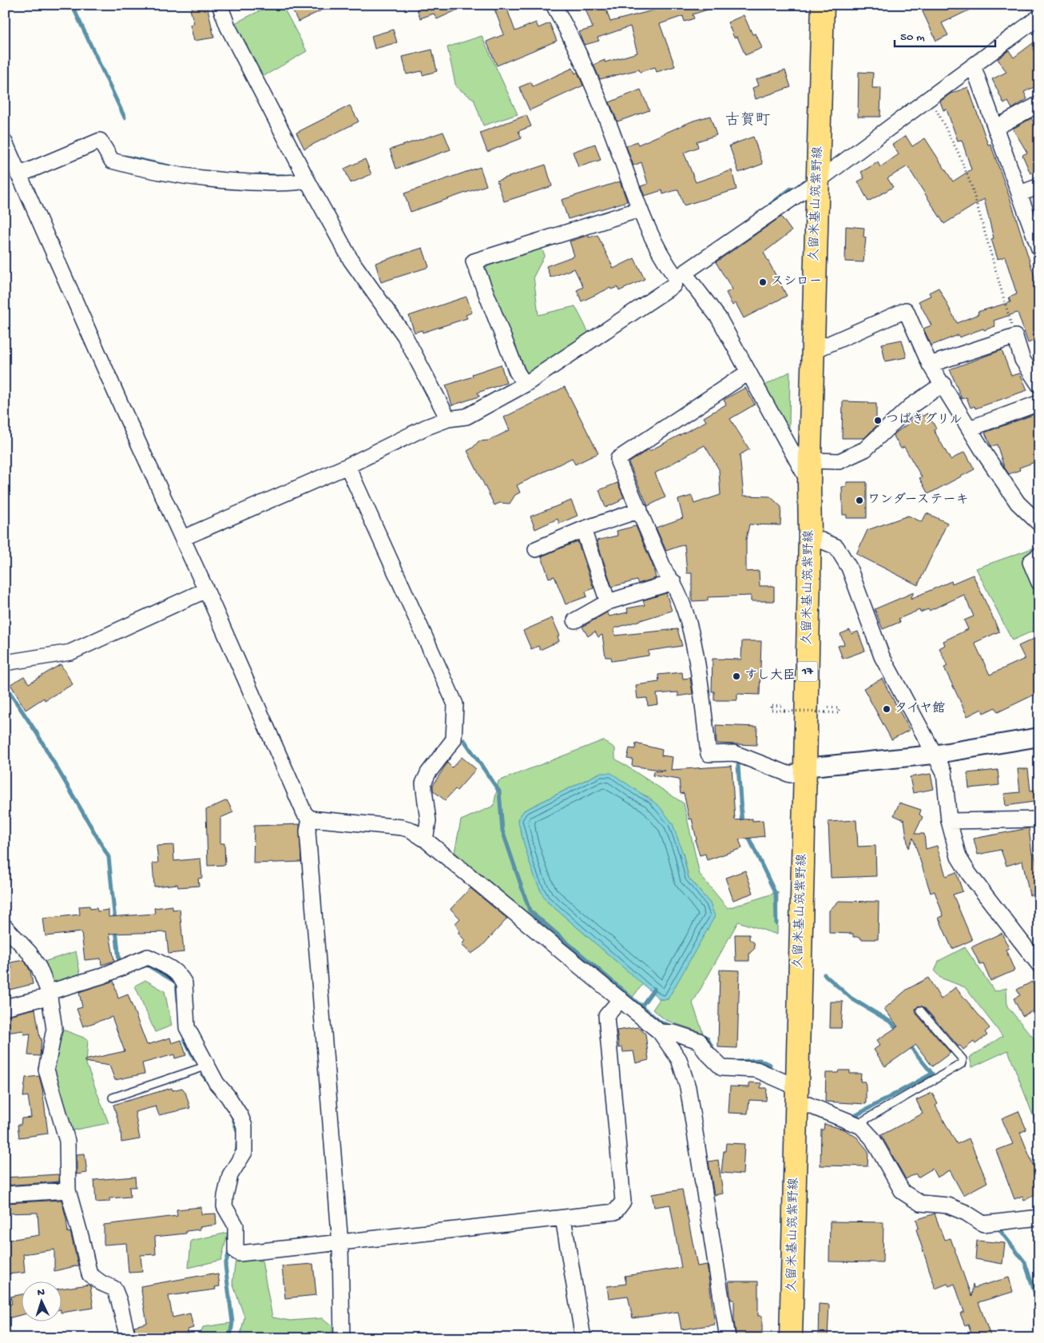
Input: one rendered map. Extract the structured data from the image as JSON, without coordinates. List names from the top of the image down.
{
  "streets": {
    "main road": ["久留米基山筑紫野線", "17"]
  },
  "districts": ["古賀町"],
  "places": [
    "スシロー",
    "つばきグリル",
    "ワンダーステーキ",
    "すし大臣",
    "タイヤ館"
  ],
  "scale_bar": "50 m",
  "north": "top"
}
